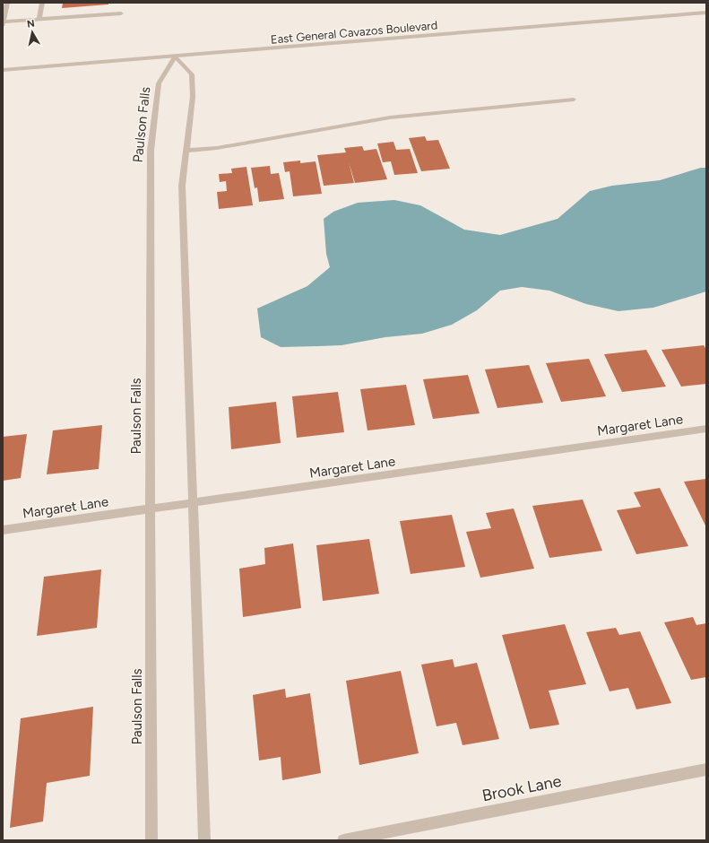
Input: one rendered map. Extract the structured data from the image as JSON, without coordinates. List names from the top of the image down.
{
  "streets": {
    "street": [
      "East General Cavazos Boulevard",
      "Paulson Falls",
      "Margaret Lane",
      "Brook Lane"
    ]
  },
  "crossings": [
    ["East General Cavazos Boulevard", "Paulson Falls"],
    ["Paulson Falls", "Margaret Lane"]
  ],
  "north": "top"
}
